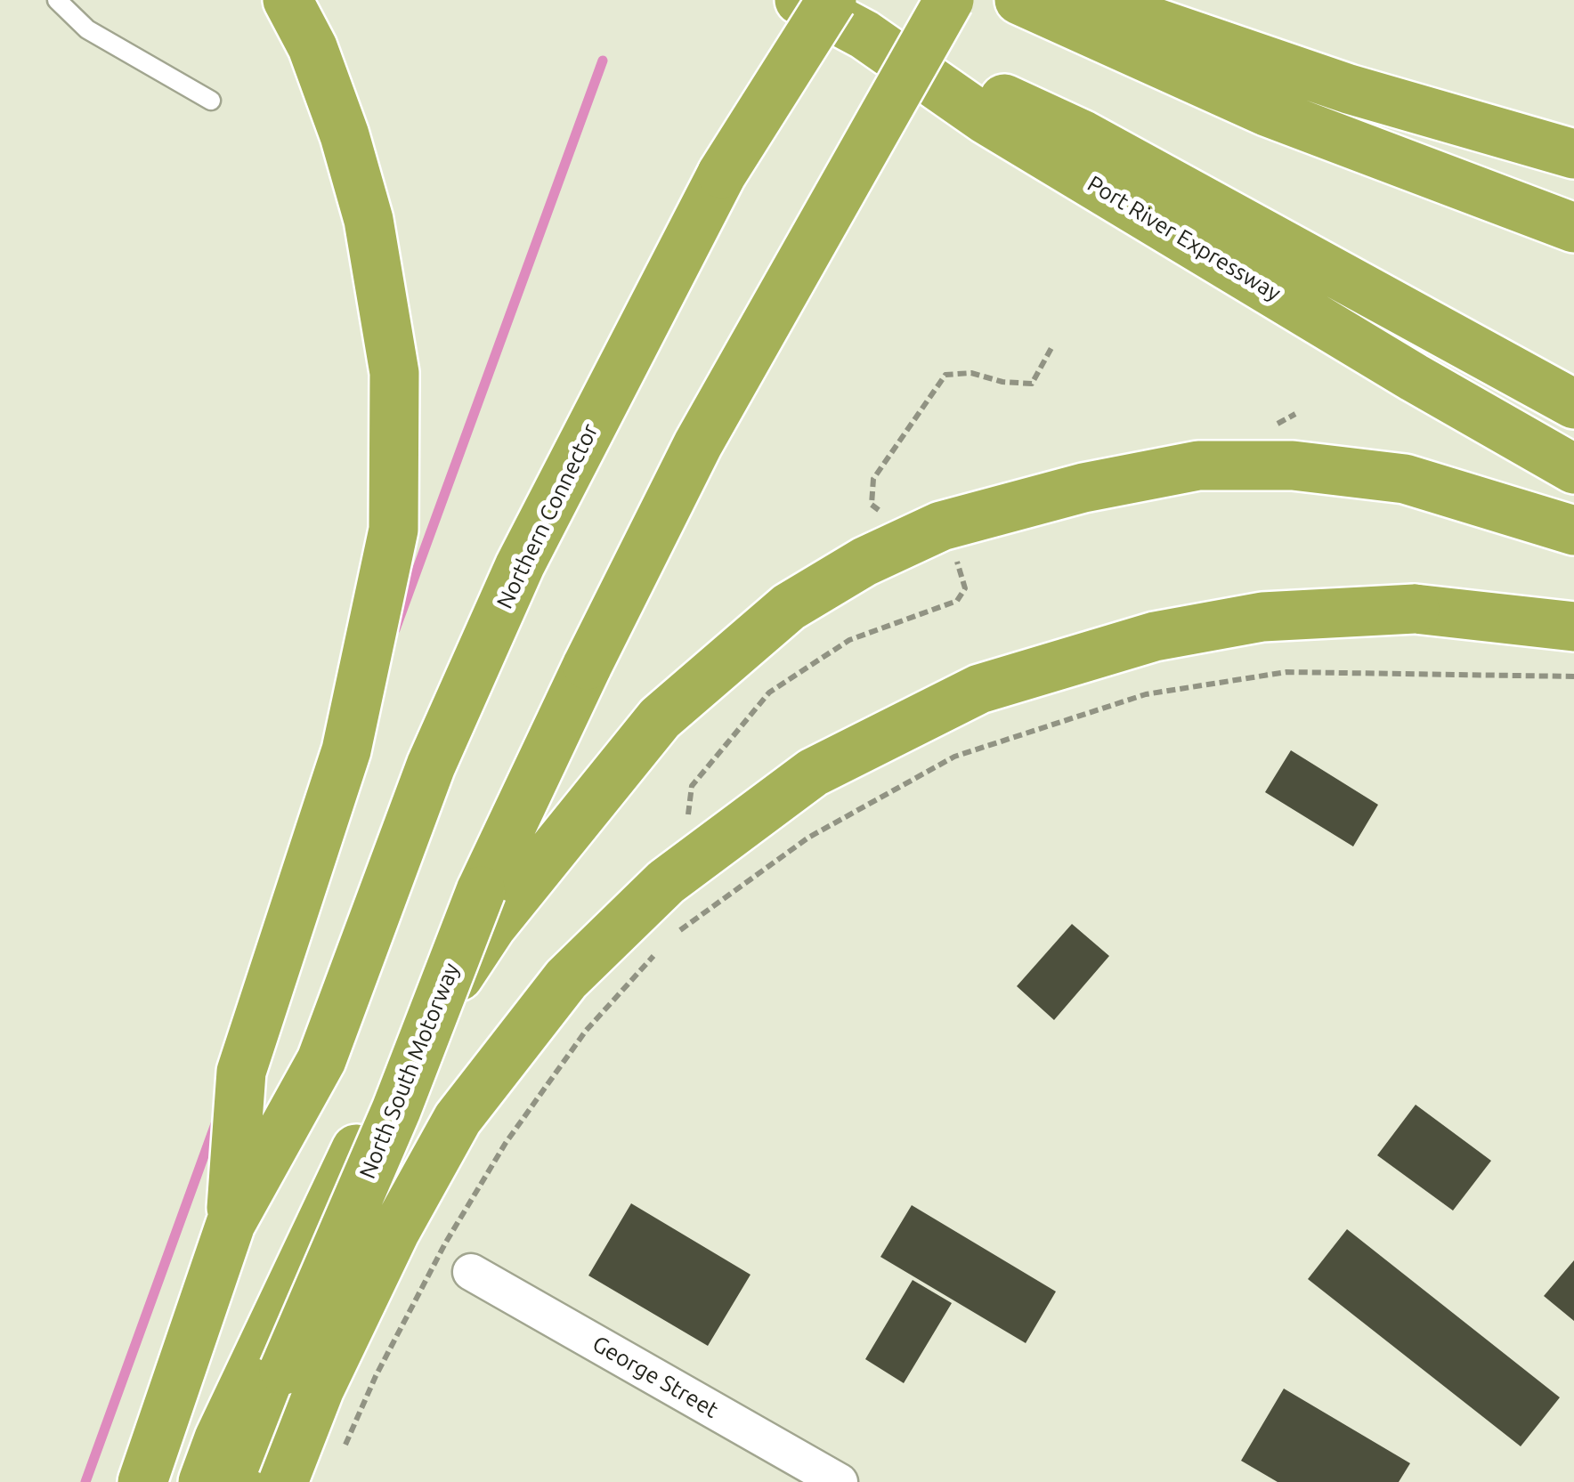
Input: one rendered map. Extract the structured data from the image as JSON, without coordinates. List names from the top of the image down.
{
  "streets": {
    "highway": ["Port River Expressway", "Northern Connector", "North South Motorway"],
    "street": ["George Street"]
  }
}
